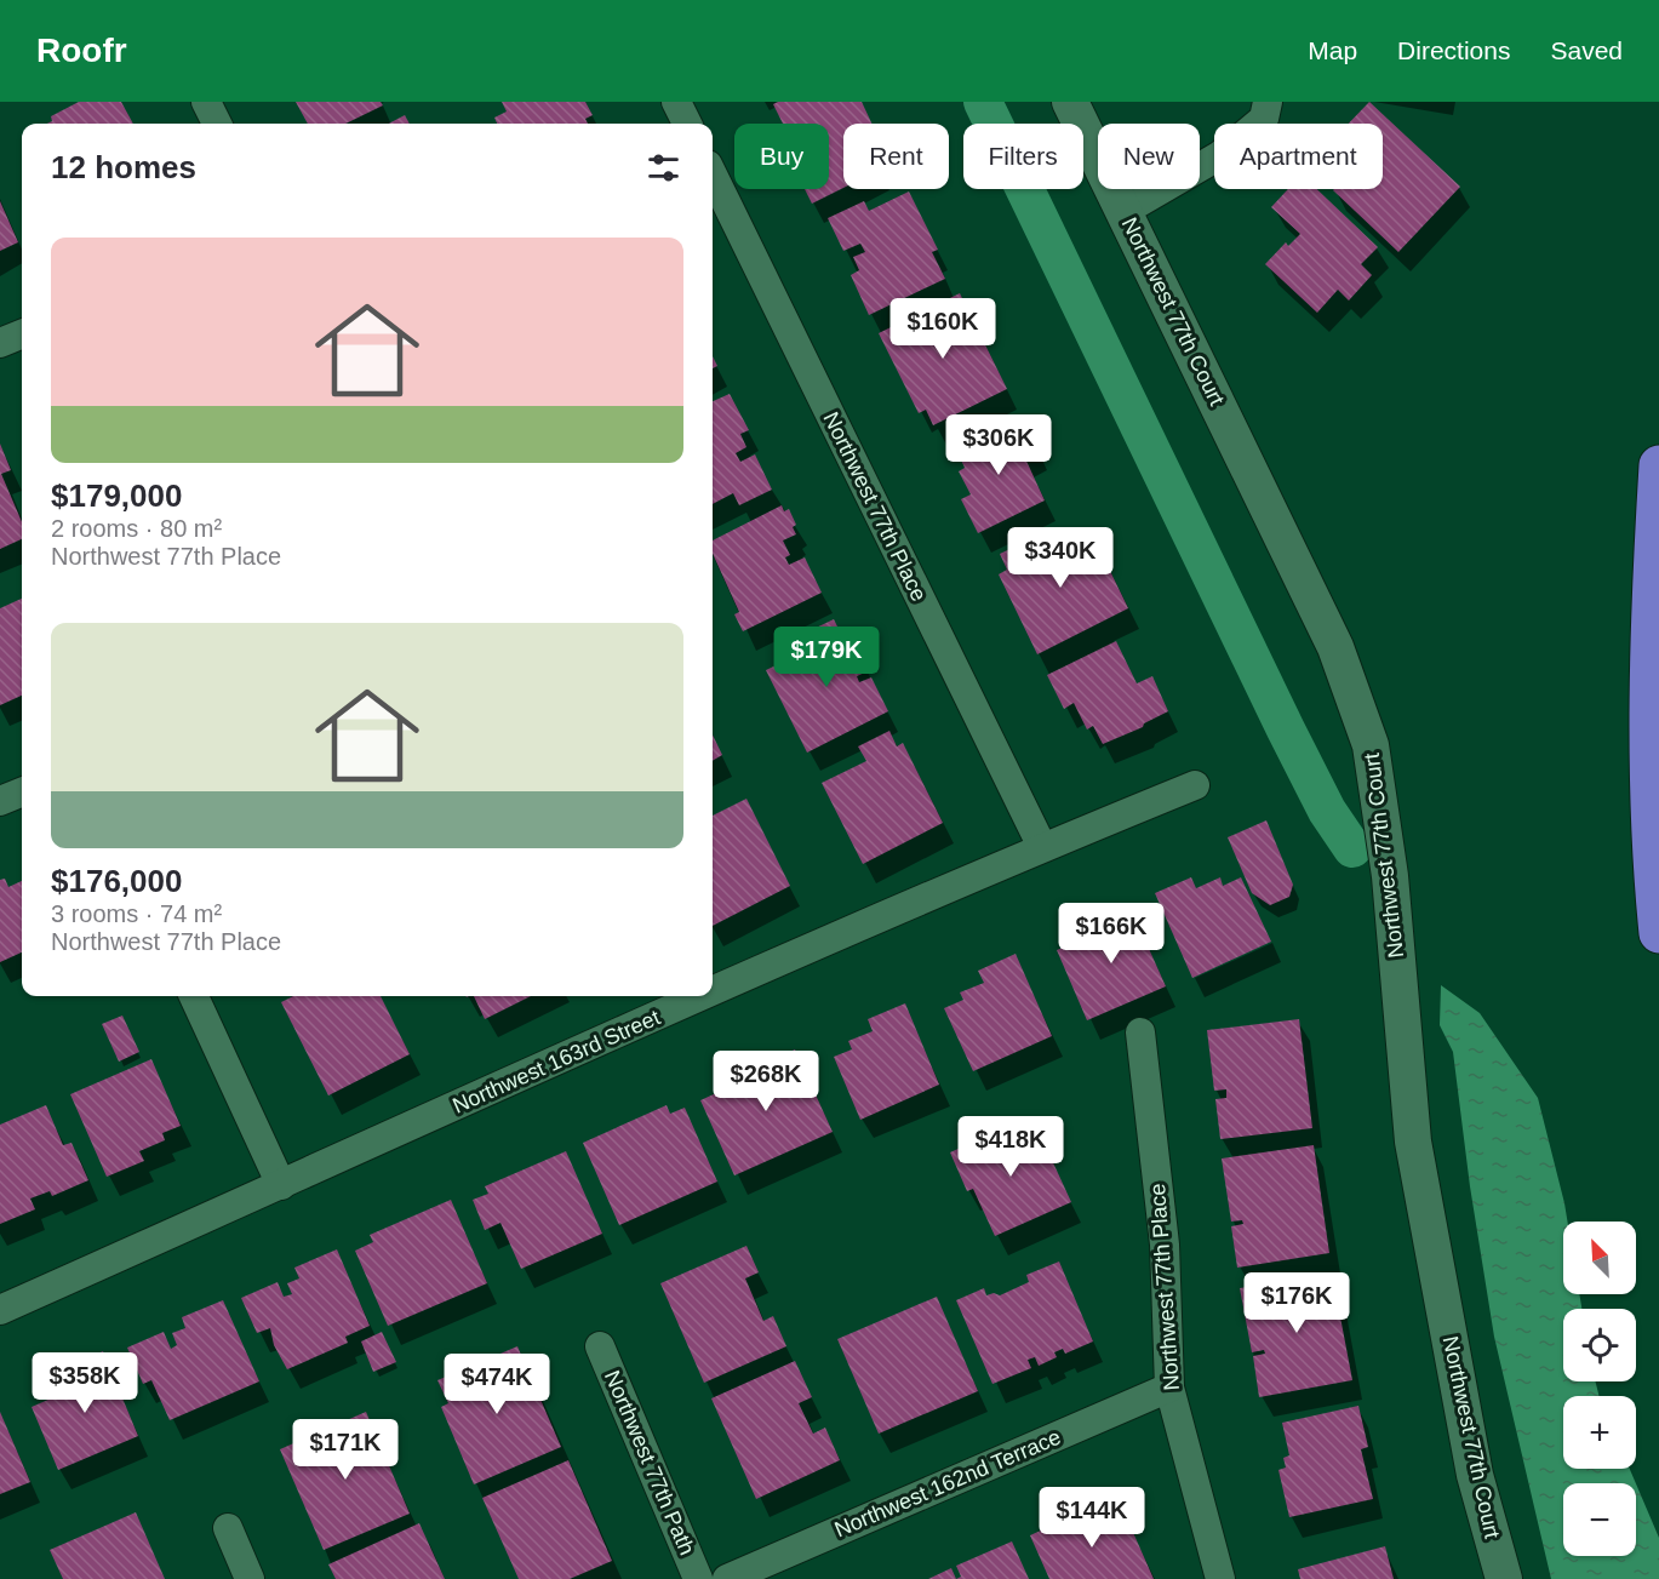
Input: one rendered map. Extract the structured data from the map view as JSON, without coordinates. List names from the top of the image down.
{
  "streets": {
    "street": [
      "Northwest 77th Court",
      "Northwest 77th Place",
      "Northwest 163rd Street",
      "Northwest 77th Path",
      "Northwest 162nd Terrace"
    ]
  },
  "crossings": [
    ["Northwest 77th Place", "Northwest 163rd Street"],
    ["Northwest 77th Place", "Northwest 162nd Terrace"]
  ],
  "north": "top left",
  "page": {
    "header": "Roofr",
    "nav": ["Map", "Directions", "Saved"],
    "chip": [
      "Buy",
      "Rent",
      "Filters",
      "New",
      "Apartment"
    ],
    "heading": "12 homes",
    "list": [
      {
        "name": "$179,000",
        "note": "2 rooms · 80 m² · Northwest 77th Place"
      },
      {
        "name": "$176,000",
        "note": "3 rooms · 74 m² · Northwest 77th Place"
      }
    ],
    "price": [
      "$160K",
      "$306K",
      "$340K",
      "$179K",
      "$166K",
      "$268K",
      "$418K",
      "$176K",
      "$358K",
      "$474K",
      "$171K",
      "$144K"
    ],
    "map_buttons": ["+", "−"]
  }
}
